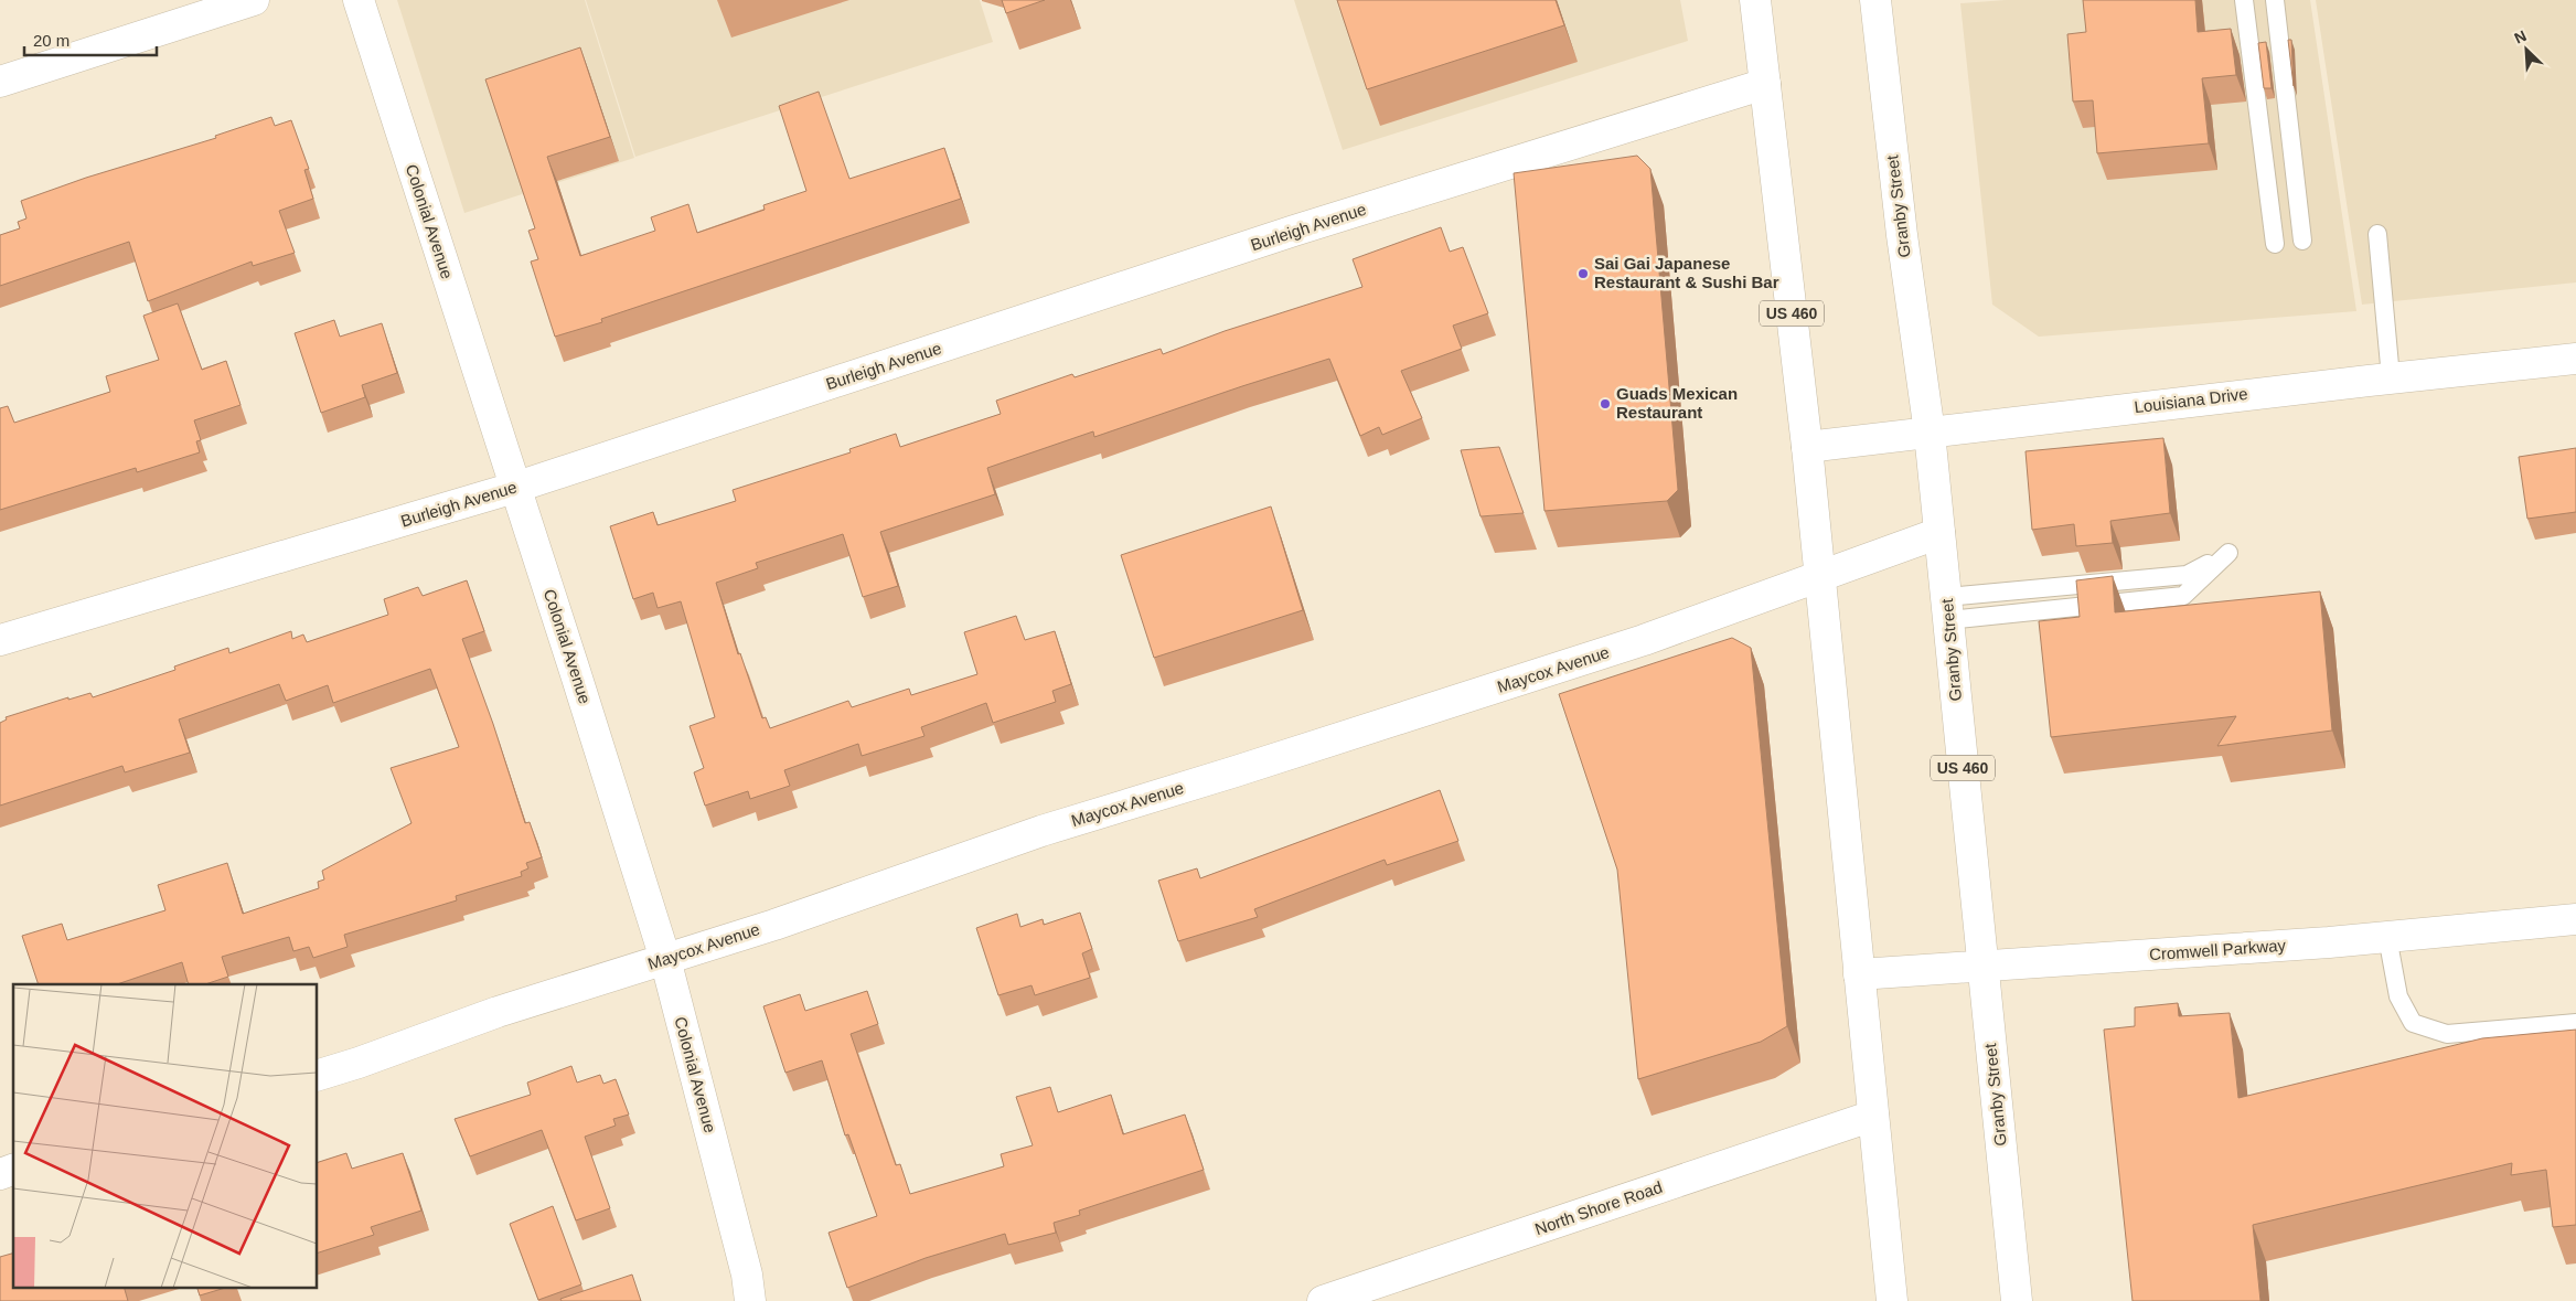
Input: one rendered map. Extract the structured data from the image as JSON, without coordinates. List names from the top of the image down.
{
  "streets": {
    "street": [
      "Granby Street",
      "Colonial Avenue",
      "Burleigh Avenue",
      "US 460",
      "Louisiana Drive",
      "Maycox Avenue",
      "Cromwell Parkway",
      "North Shore Road"
    ]
  },
  "crossings": [
    ["Granby Street", "Louisiana Drive"],
    ["Granby Street", "Maycox Avenue"],
    ["Granby Street", "Cromwell Parkway"],
    ["Colonial Avenue", "Burleigh Avenue"],
    ["Colonial Avenue", "Maycox Avenue"],
    ["Burleigh Avenue", "US 460"],
    ["US 460", "Louisiana Drive"],
    ["US 460", "Maycox Avenue"],
    ["US 460", "Cromwell Parkway"],
    ["US 460", "North Shore Road"]
  ],
  "places": ["Sai Gai Japanese Restaurant & Sushi Bar", "Guads Mexican Restaurant"],
  "scale_bar": "20 m",
  "north": "top left"
}
